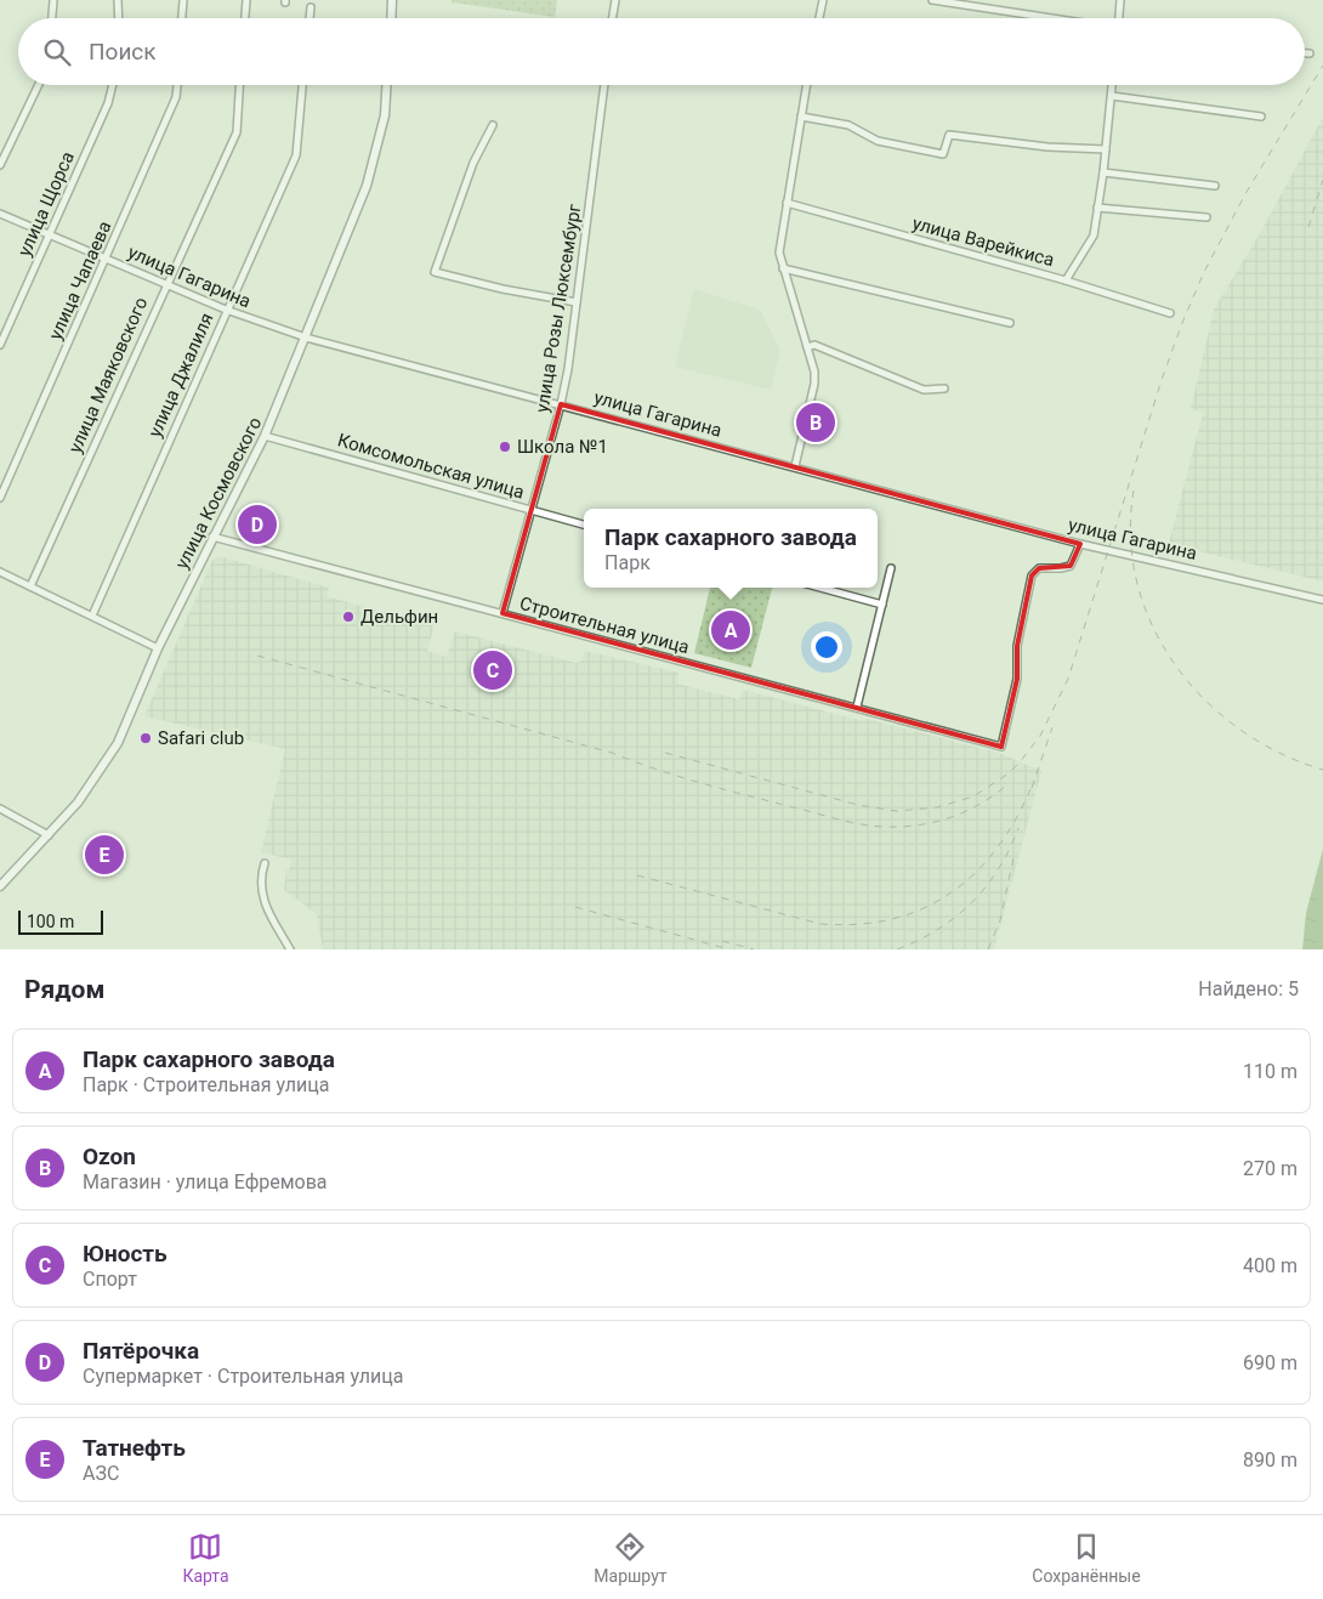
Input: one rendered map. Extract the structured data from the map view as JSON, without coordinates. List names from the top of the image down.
{
  "streets": {
    "main road": ["улица Космовского"],
    "street": [
      "улица Щорса",
      "улица Варейкиса",
      "улица Гагарина",
      "улица Чапаева",
      "улица Розы Люксембург",
      "улица Маяковского",
      "улица Джалиля",
      "Комсомольская улица",
      "Строительная улица"
    ]
  },
  "crossings": [
    ["улица Щорса", "улица Гагарина"],
    ["улица Гагарина", "улица Чапаева"],
    ["улица Гагарина", "улица Розы Люксембург"],
    ["улица Гагарина", "улица Маяковского"],
    ["улица Гагарина", "улица Джалиля"],
    ["улица Гагарина", "улица Космовского"],
    ["улица Гагарина", "Строительная улица"],
    ["улица Розы Люксембург", "Комсомольская улица"],
    ["улица Розы Люксембург", "Строительная улица"],
    ["Комсомольская улица", "улица Космовского"],
    ["улица Космовского", "Строительная улица"]
  ],
  "places": ["Школа №1", "Дельфин", "Safari club"],
  "scale_bar": "100 m",
  "page": {
    "search": "Поиск",
    "pins": [
      "B",
      "D",
      "A",
      "C",
      "E"
    ],
    "popup": ["Парк сахарного завода", "Парк"],
    "scale": "100 m",
    "heading": ["Рядом", "Найдено: 5"],
    "list": [
      {
        "mark": "A",
        "name": "Парк сахарного завода",
        "note": "Парк · Строительная улица",
        "value": "110 m"
      },
      {
        "mark": "B",
        "name": "Ozon",
        "note": "Магазин · улица Ефремова",
        "value": "270 m"
      },
      {
        "mark": "C",
        "name": "Юность",
        "note": "Спорт",
        "value": "400 m"
      },
      {
        "mark": "D",
        "name": "Пятёрочка",
        "note": "Супермаркет · Строительная улица",
        "value": "690 m"
      },
      {
        "mark": "E",
        "name": "Татнефть",
        "note": "АЗС",
        "value": "890 m"
      }
    ],
    "nav": ["Карта", "Маршрут", "Сохранённые"]
  }
}
